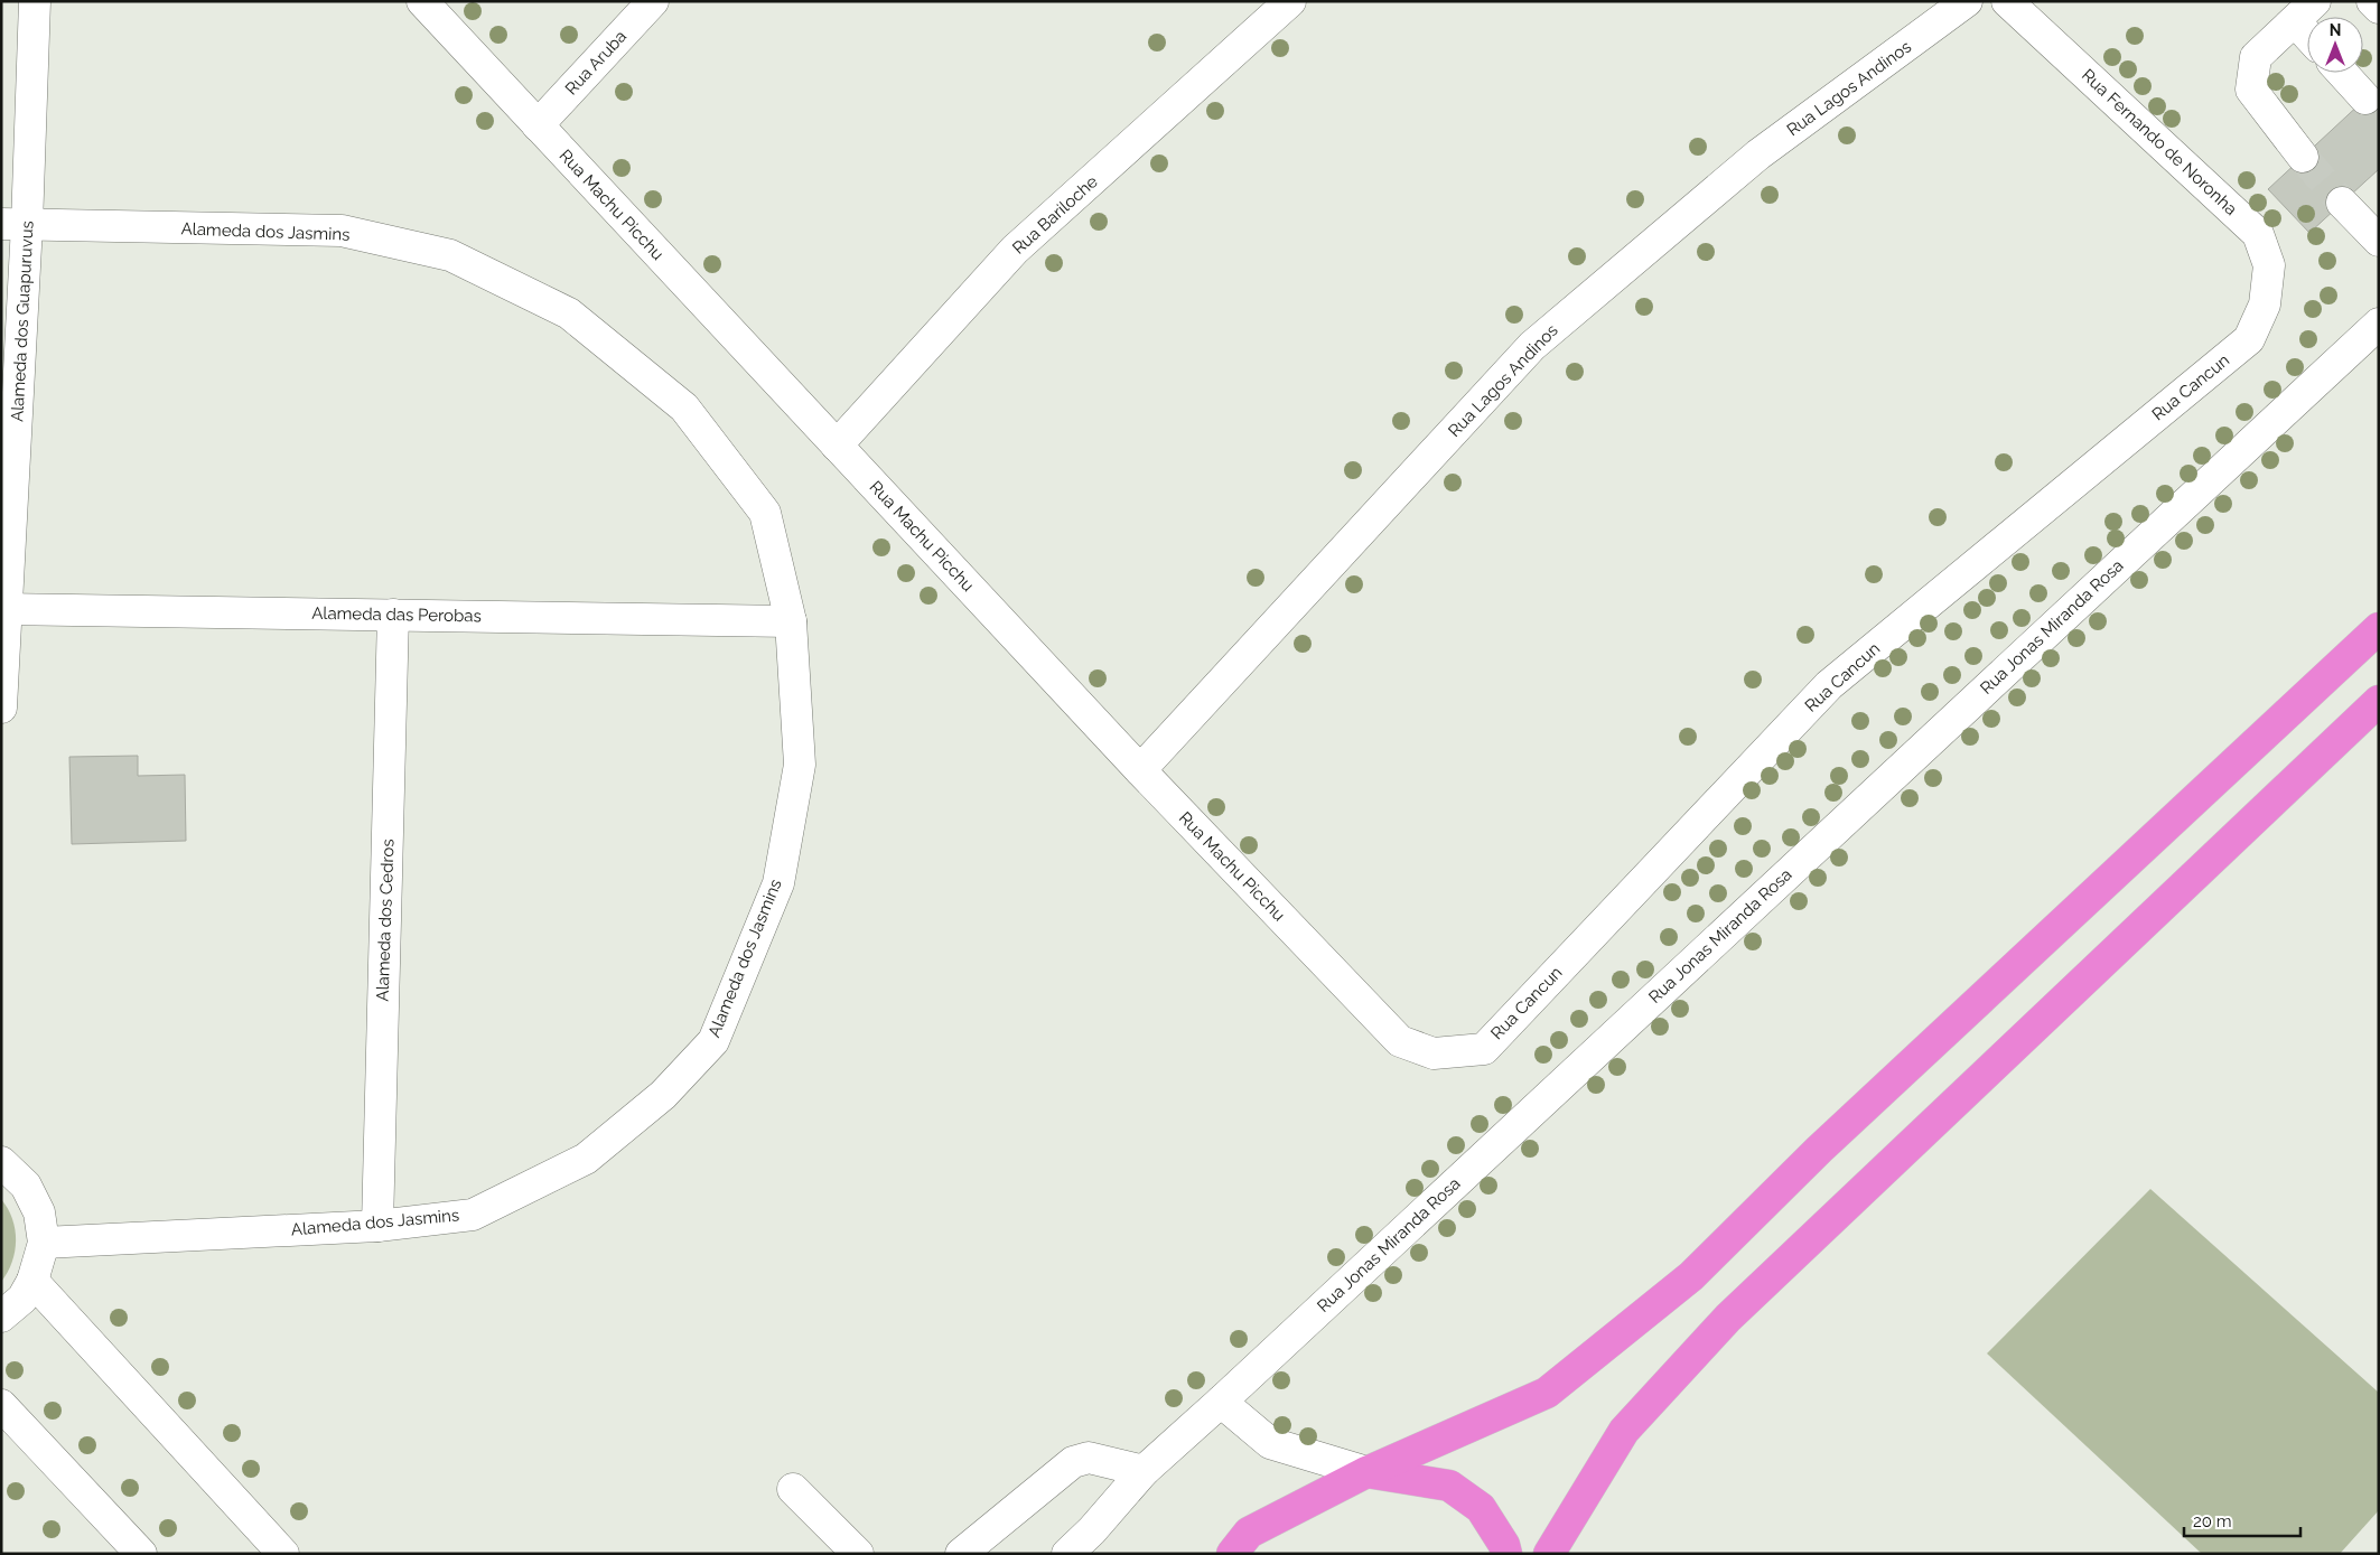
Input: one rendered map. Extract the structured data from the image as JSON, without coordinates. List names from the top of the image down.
{
  "streets": {
    "street": [
      "Rua Aruba",
      "Rua Lagos Andinos",
      "Rua Fernando de Noronha",
      "Rua Machu Picchu",
      "Rua Bariloche",
      "Alameda dos Jasmins",
      "Alameda dos Guapuruvus",
      "Rua Cancun",
      "Alameda das Perobas",
      "Rua Jonas Miranda Rosa",
      "Alameda dos Cedros"
    ]
  },
  "crossings": [
    ["Rua Aruba", "Rua Machu Picchu"],
    ["Rua Lagos Andinos", "Rua Machu Picchu"],
    ["Rua Fernando de Noronha", "Rua Cancun"],
    ["Rua Machu Picchu", "Rua Bariloche"],
    ["Rua Machu Picchu", "Rua Cancun"],
    ["Alameda dos Jasmins", "Alameda dos Guapuruvus"],
    ["Alameda dos Jasmins", "Alameda das Perobas"],
    ["Alameda dos Jasmins", "Alameda dos Cedros"],
    ["Alameda dos Guapuruvus", "Alameda das Perobas"],
    ["Alameda das Perobas", "Alameda dos Cedros"]
  ],
  "scale_bar": "20 m",
  "north": "top"
}
